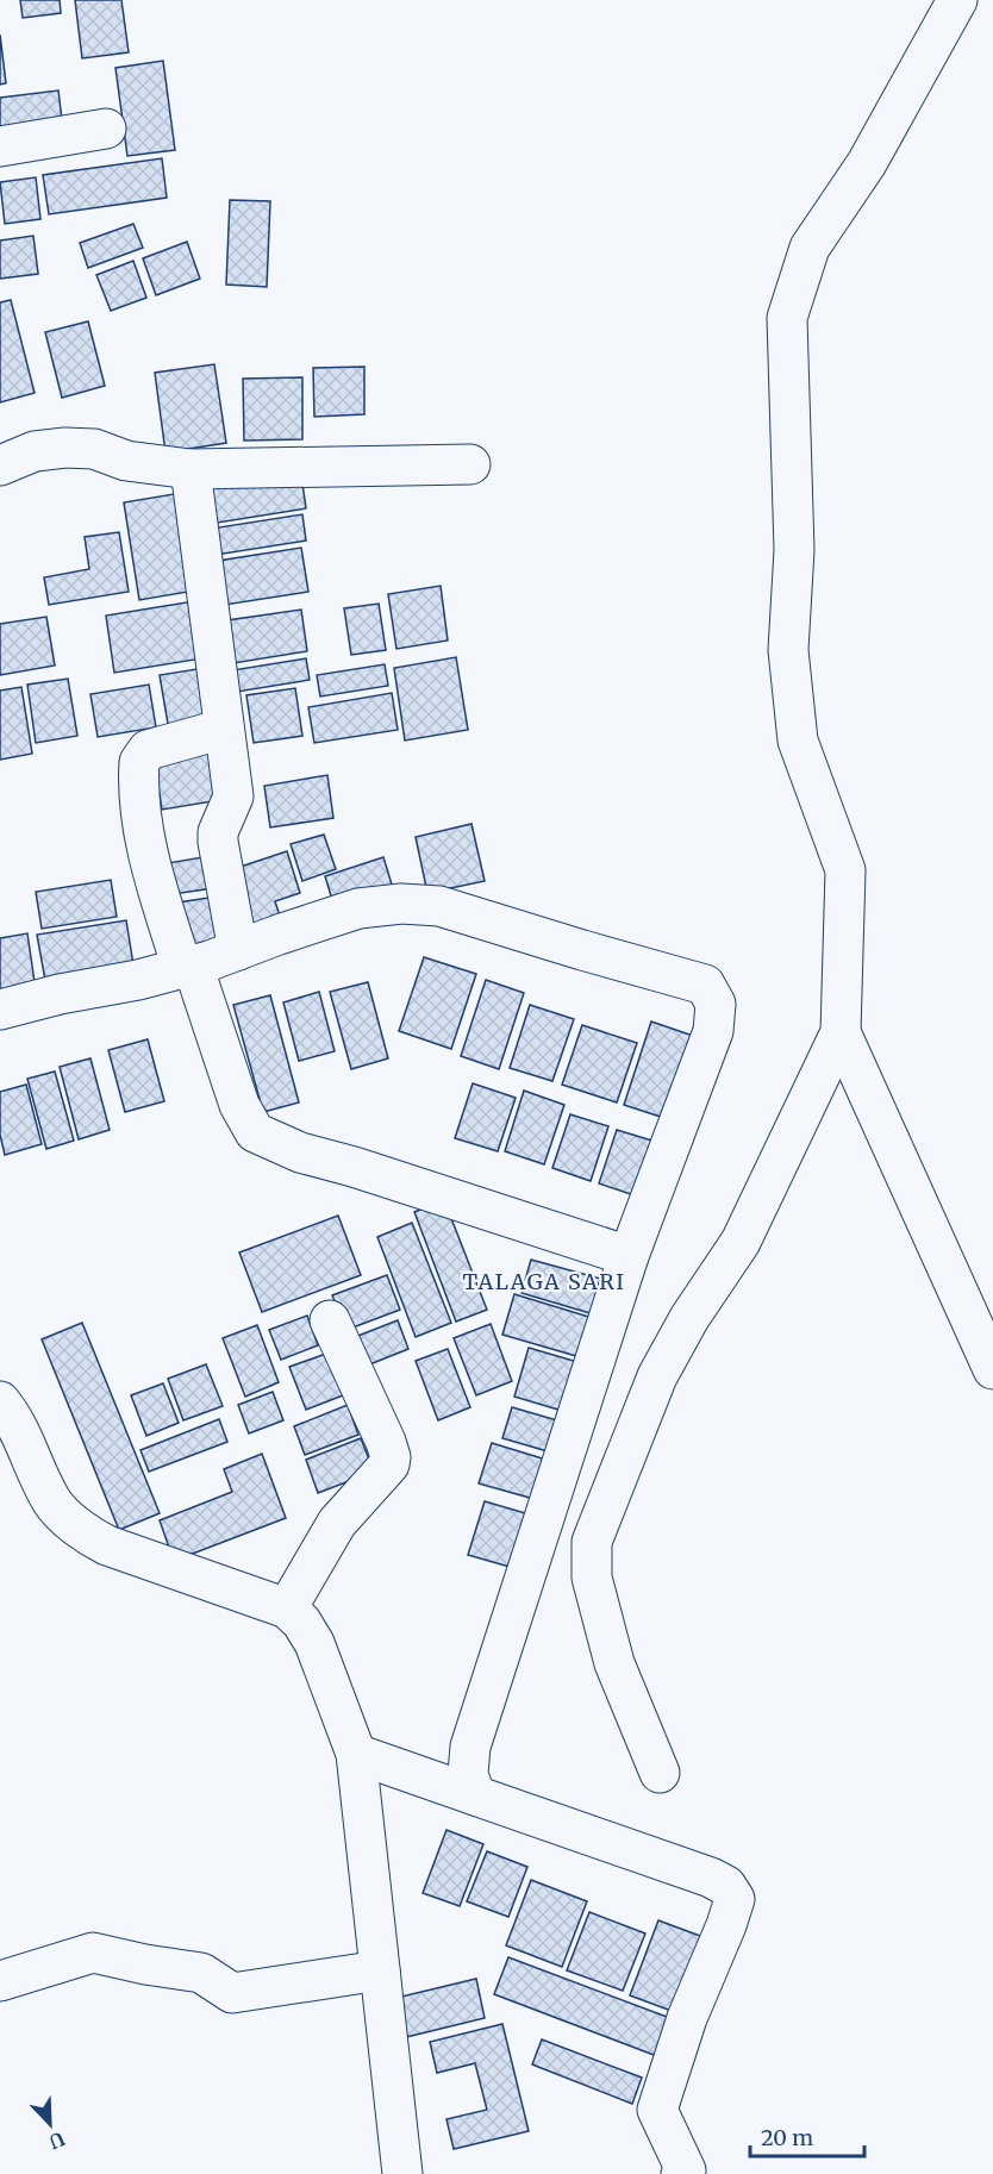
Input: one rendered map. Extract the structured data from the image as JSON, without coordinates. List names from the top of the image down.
{
  "districts": ["TALAGA SARI"],
  "scale_bar": "20 m",
  "north": "bottom right"
}
